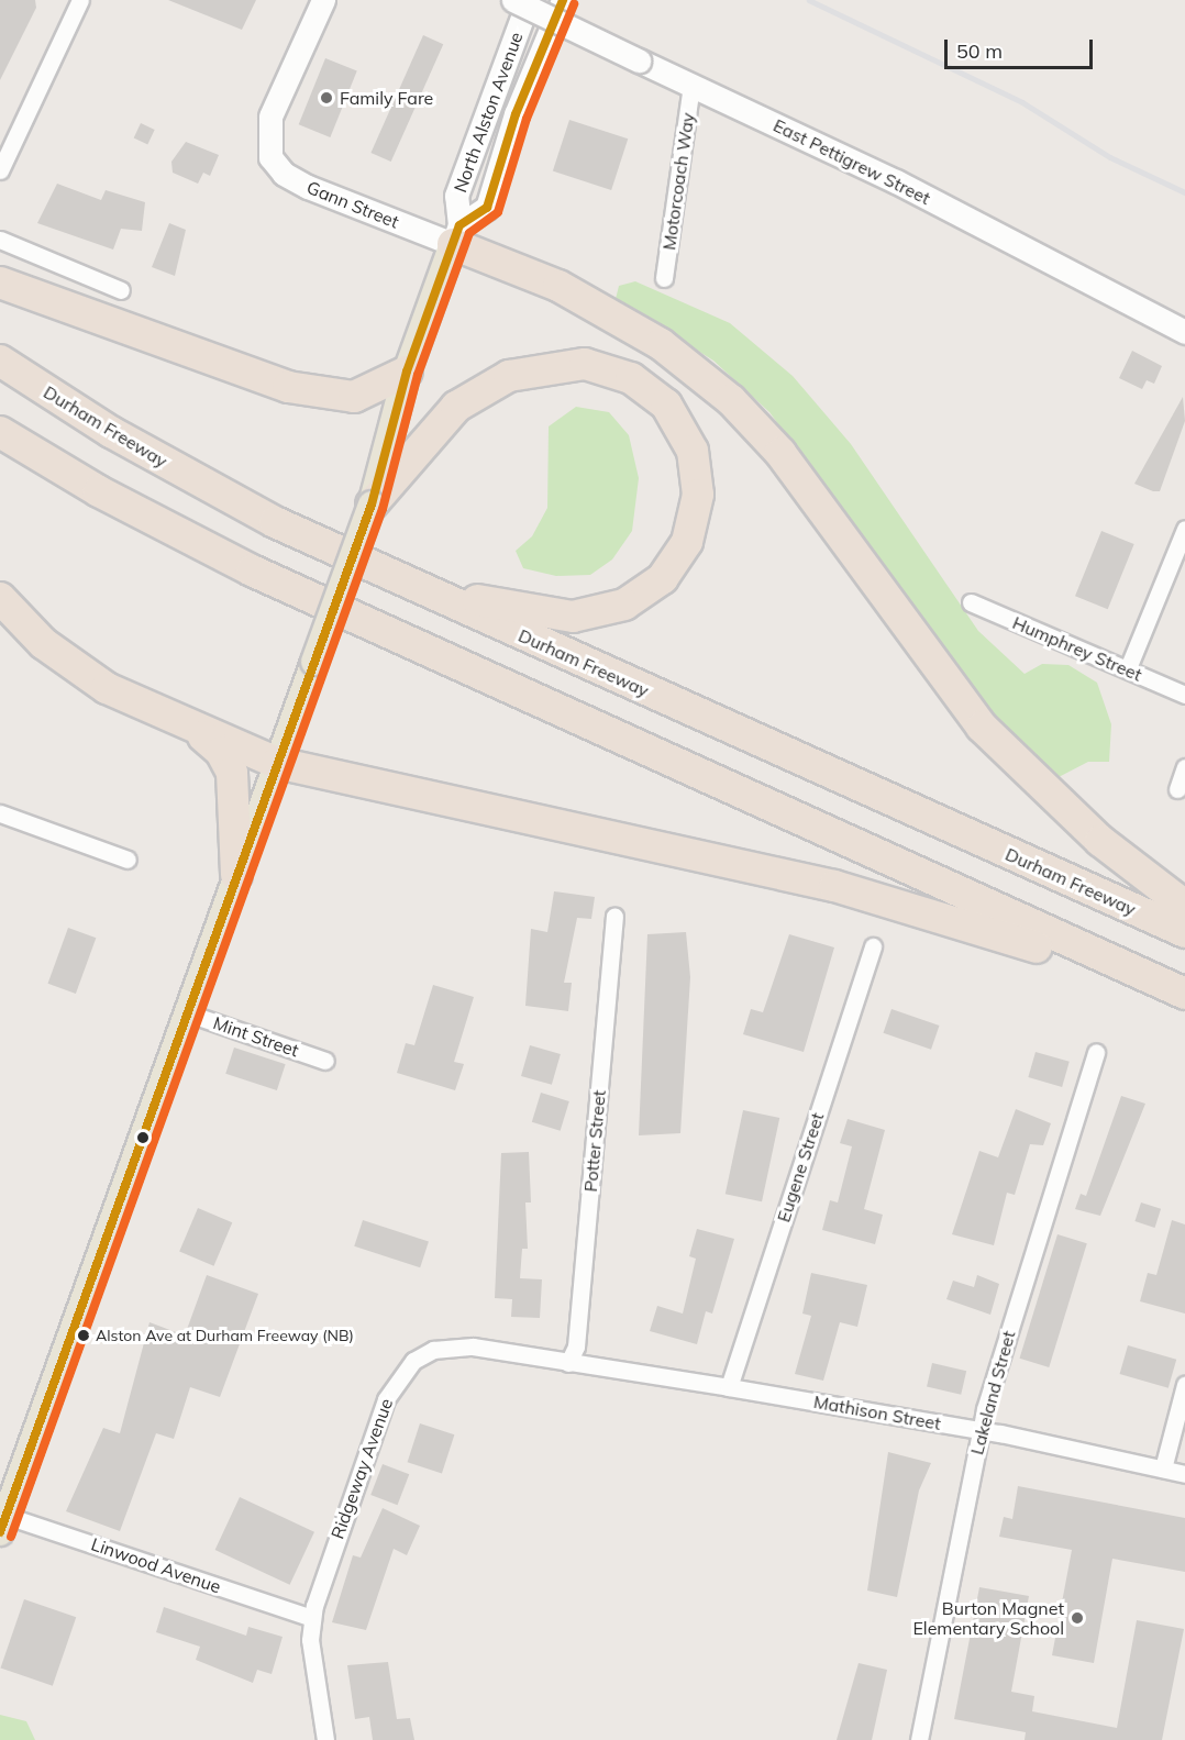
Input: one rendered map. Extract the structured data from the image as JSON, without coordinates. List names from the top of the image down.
{
  "streets": {
    "highway": ["Durham Freeway"],
    "street": [
      "North Alston Avenue",
      "East Pettigrew Street",
      "Motorcoach Way",
      "Gann Street",
      "Humphrey Street",
      "Mint Street",
      "Potter Street",
      "Eugene Street",
      "Lakeland Street",
      "Mathison Street",
      "Ridgeway Avenue",
      "Linwood Avenue"
    ]
  },
  "crossings": [
    ["North Alston Avenue", "Gann Street"],
    ["East Pettigrew Street", "Motorcoach Way"],
    ["Potter Street", "Mathison Street"],
    ["Potter Street", "Ridgeway Avenue"],
    ["Eugene Street", "Mathison Street"],
    ["Lakeland Street", "Mathison Street"],
    ["Mathison Street", "Ridgeway Avenue"],
    ["Ridgeway Avenue", "Linwood Avenue"]
  ],
  "places": ["Family Fare", "Alston Ave at Durham Freeway (NB)", "Burton Magnet Elementary School"],
  "scale_bar": "50 m"
}
